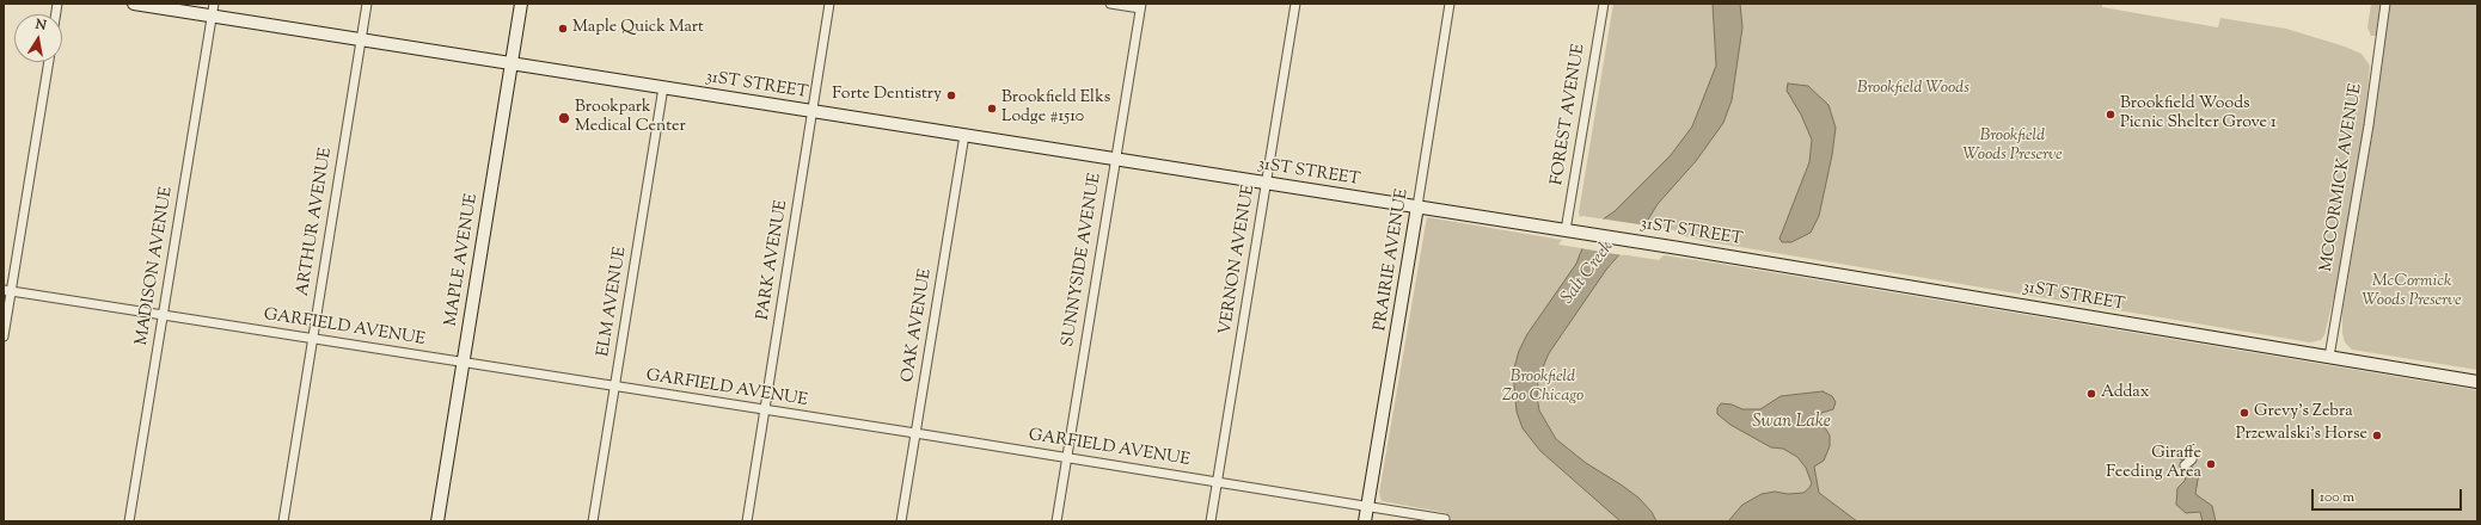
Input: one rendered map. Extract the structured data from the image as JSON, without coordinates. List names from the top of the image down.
{
  "streets": {
    "main road": ["31ST STREET", "MAPLE AVENUE", "PRAIRIE AVENUE"],
    "street": [
      "FOREST AVENUE",
      "MCCORMICK AVENUE",
      "ARTHUR AVENUE",
      "PARK AVENUE",
      "SUNNYSIDE AVENUE",
      "VERNON AVENUE",
      "MADISON AVENUE",
      "ELM AVENUE",
      "OAK AVENUE",
      "GARFIELD AVENUE"
    ]
  },
  "crossings": [
    ["31ST STREET", "FOREST AVENUE"],
    ["31ST STREET", "MCCORMICK AVENUE"],
    ["31ST STREET", "ARTHUR AVENUE"],
    ["31ST STREET", "MAPLE AVENUE"],
    ["31ST STREET", "PARK AVENUE"],
    ["31ST STREET", "SUNNYSIDE AVENUE"],
    ["31ST STREET", "VERNON AVENUE"],
    ["31ST STREET", "PRAIRIE AVENUE"],
    ["31ST STREET", "MADISON AVENUE"],
    ["31ST STREET", "ELM AVENUE"],
    ["31ST STREET", "OAK AVENUE"],
    ["ARTHUR AVENUE", "GARFIELD AVENUE"],
    ["MAPLE AVENUE", "GARFIELD AVENUE"],
    ["PARK AVENUE", "GARFIELD AVENUE"],
    ["SUNNYSIDE AVENUE", "GARFIELD AVENUE"],
    ["VERNON AVENUE", "GARFIELD AVENUE"],
    ["PRAIRIE AVENUE", "GARFIELD AVENUE"],
    ["MADISON AVENUE", "GARFIELD AVENUE"],
    ["ELM AVENUE", "GARFIELD AVENUE"],
    ["OAK AVENUE", "GARFIELD AVENUE"]
  ],
  "water": ["Salt Creek", "Swan Lake"],
  "parks": [
    "Brookfield Woods",
    "Brookfield Woods Preserve",
    "McCormick Woods Preserve",
    "Brookfield Zoo Chicago"
  ],
  "places": [
    "Maple Quick Mart",
    "Forte Dentistry",
    "Brookfield Elks Lodge #1510",
    "Brookfield Woods Picnic Shelter Grove 1",
    "Brookpark Medical Center",
    "Addax",
    "Grevy's Zebra",
    "Przewalski's Horse",
    "Giraffe Feeding Area"
  ],
  "scale_bar": "100 m",
  "north": "top"
}
